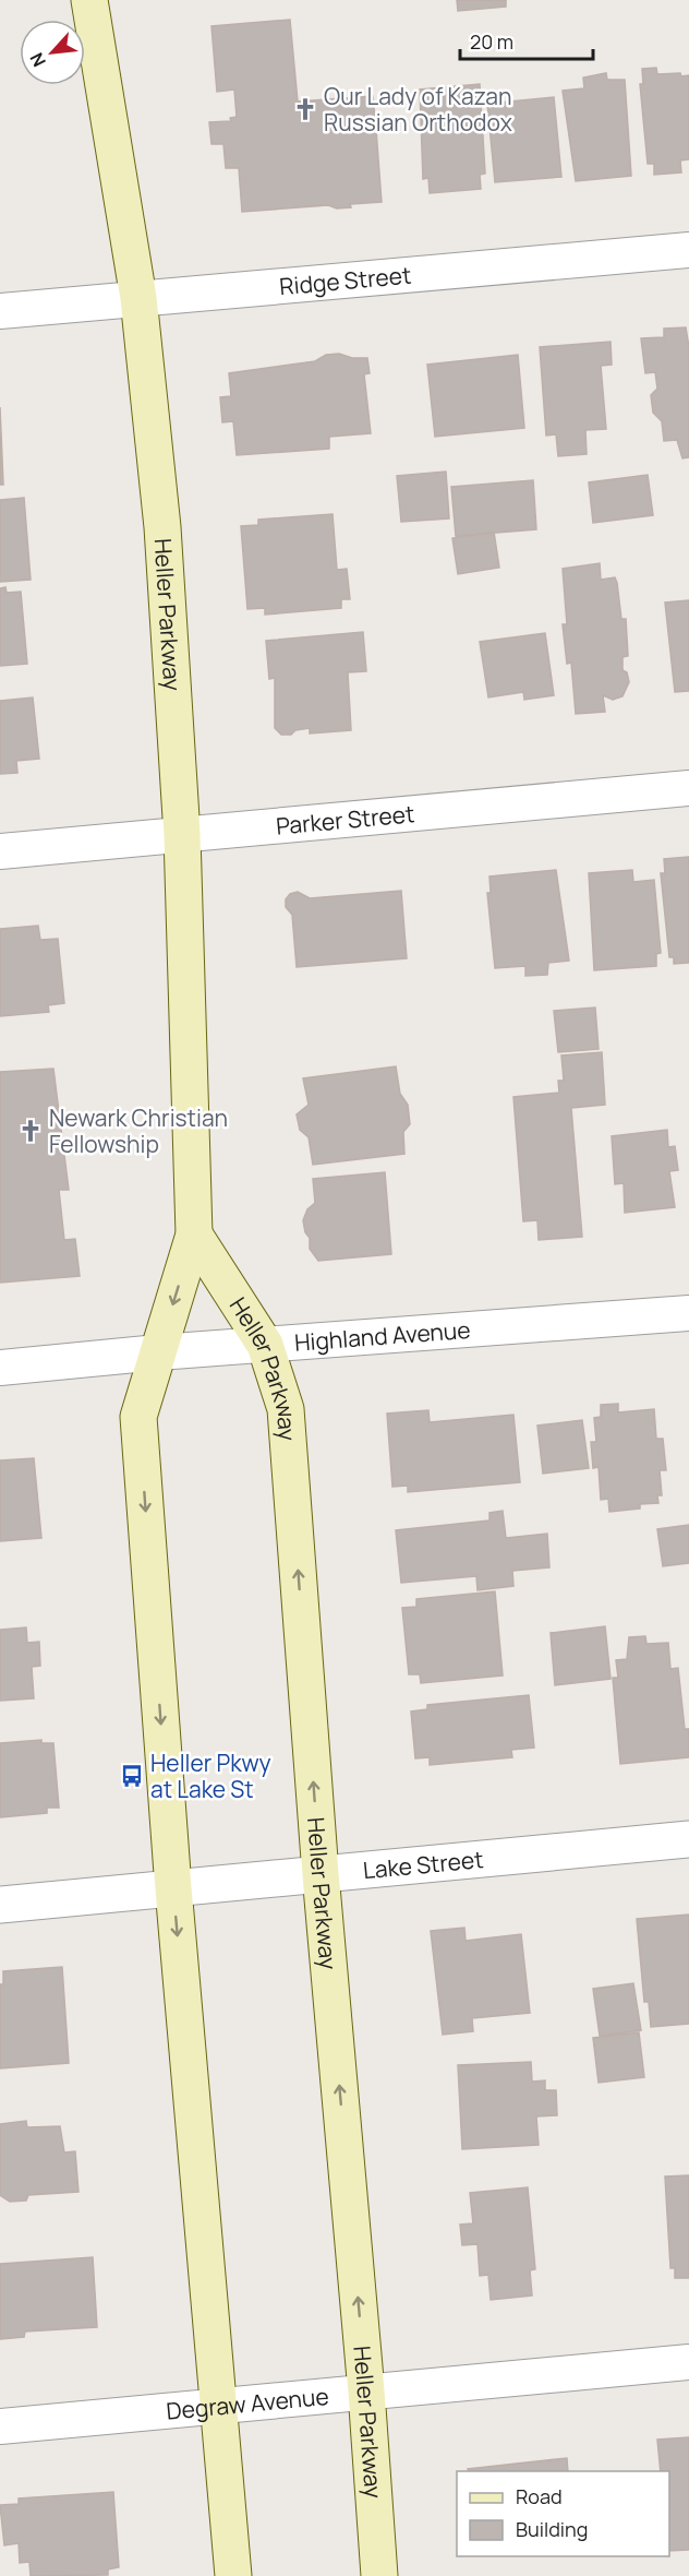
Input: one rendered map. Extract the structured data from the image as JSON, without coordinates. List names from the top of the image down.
{
  "streets": {
    "main road": ["Heller Parkway"],
    "street": [
      "Ridge Street",
      "Parker Street",
      "Highland Avenue",
      "Lake Street",
      "Degraw Avenue"
    ]
  },
  "crossings": [
    ["Ridge Street", "Heller Parkway"],
    ["Heller Parkway", "Parker Street"],
    ["Heller Parkway", "Highland Avenue"],
    ["Heller Parkway", "Lake Street"],
    ["Heller Parkway", "Degraw Avenue"]
  ],
  "places": {
    "church": ["Our Lady of Kazan Russian Orthodox", "Newark Christian Fellowship"],
    "bus stop": ["Heller Pkwy at Lake St"]
  },
  "legend": ["Road", "Building"],
  "scale_bar": "20 m",
  "north": "bottom left"
}
